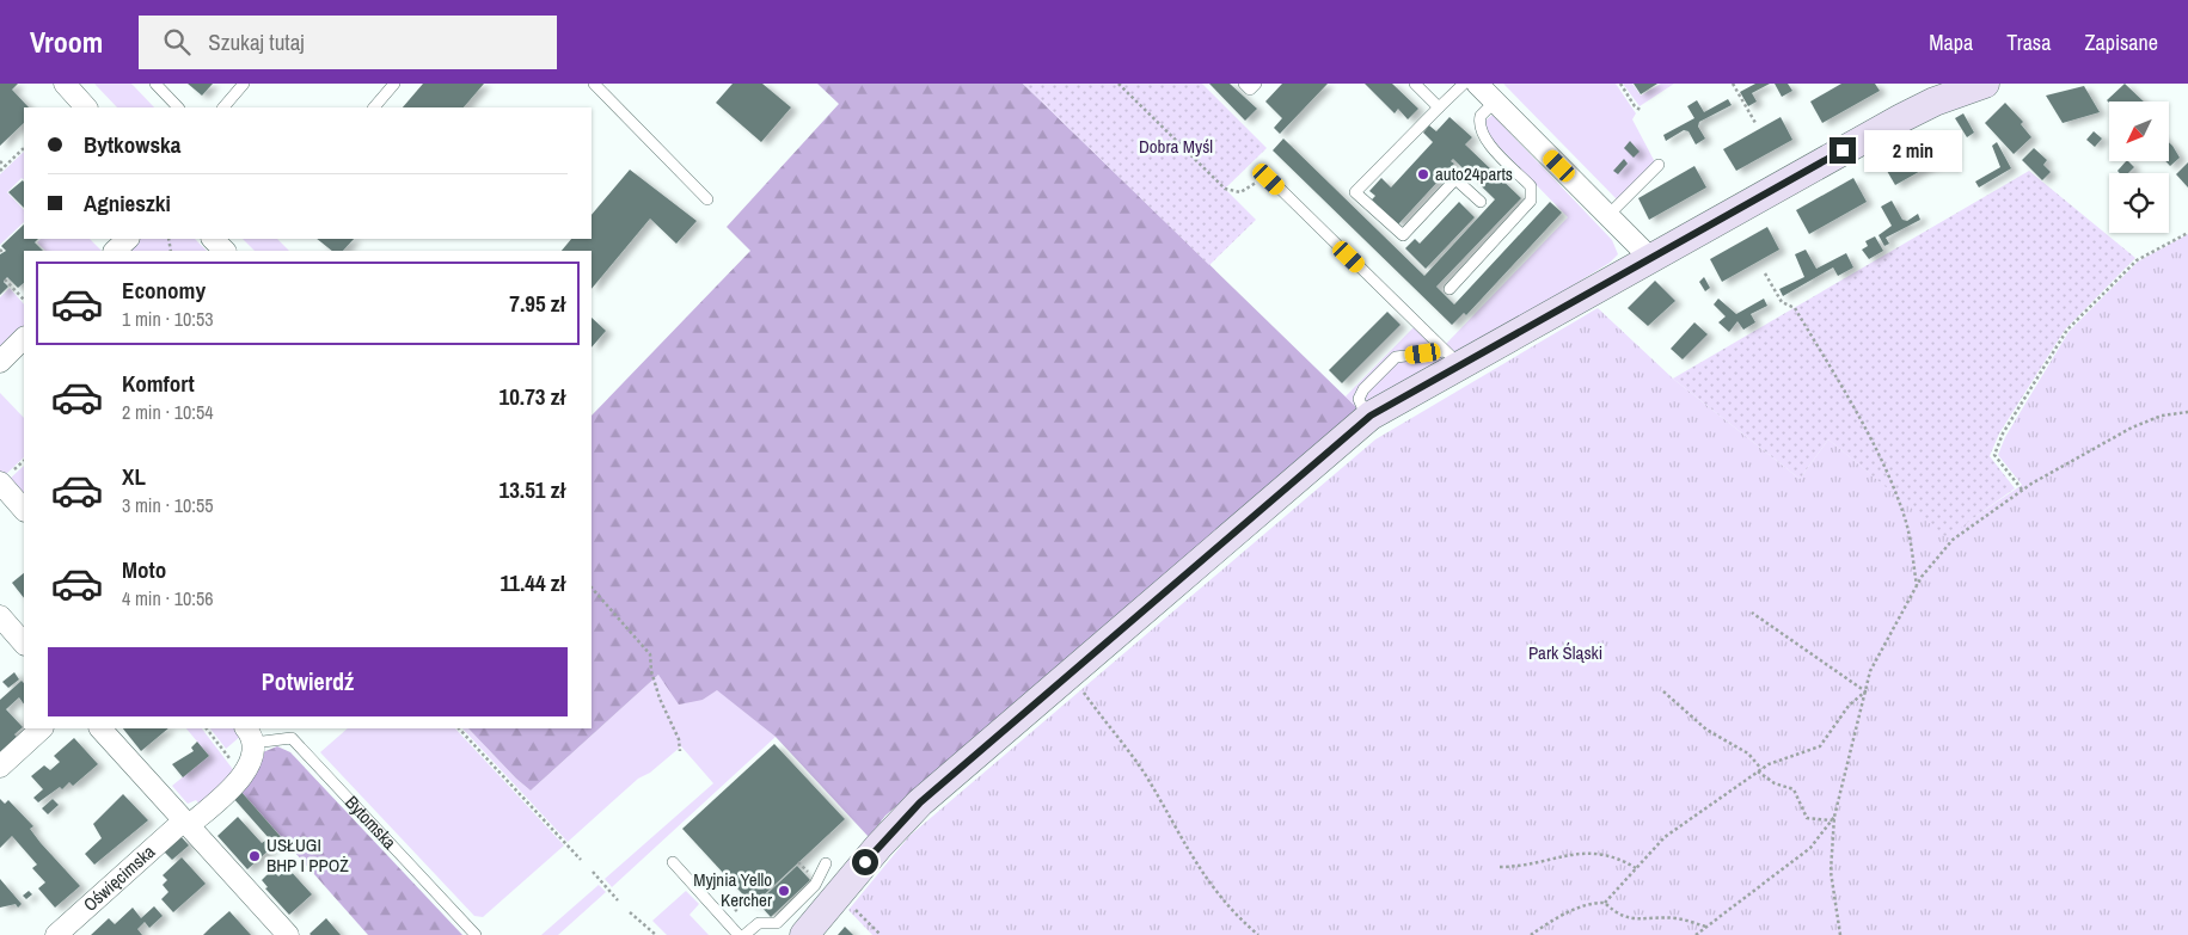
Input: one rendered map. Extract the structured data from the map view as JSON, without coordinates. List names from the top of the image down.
{
  "streets": {
    "street": ["Bytomska", "Oświęcimska"]
  },
  "crossings": [
    ["Bytomska", "Oświęcimska"]
  ],
  "parks": ["Dobra Myśl", "Park Śląski"],
  "places": ["auto24parts", "USŁUGI BHP I PPOŻ", "Myjnia Yello Kercher"],
  "north": "bottom left",
  "page": {
    "header": "Vroom",
    "search": "Szukaj tutaj",
    "nav": ["Mapa", "Trasa", "Zapisane"],
    "banner": ["Bytkowska", "Agnieszki"],
    "bubble": "2 min",
    "list": [
      {
        "name": "Economy",
        "note": "1 min · 10:53",
        "value": "7.95 zł"
      },
      {
        "name": "Komfort",
        "note": "2 min · 10:54",
        "value": "10.73 zł"
      },
      {
        "name": "XL",
        "note": "3 min · 10:55",
        "value": "13.51 zł"
      },
      {
        "name": "Moto",
        "note": "4 min · 10:56",
        "value": "11.44 zł"
      }
    ],
    "buttons": "Potwierdź"
  }
}
